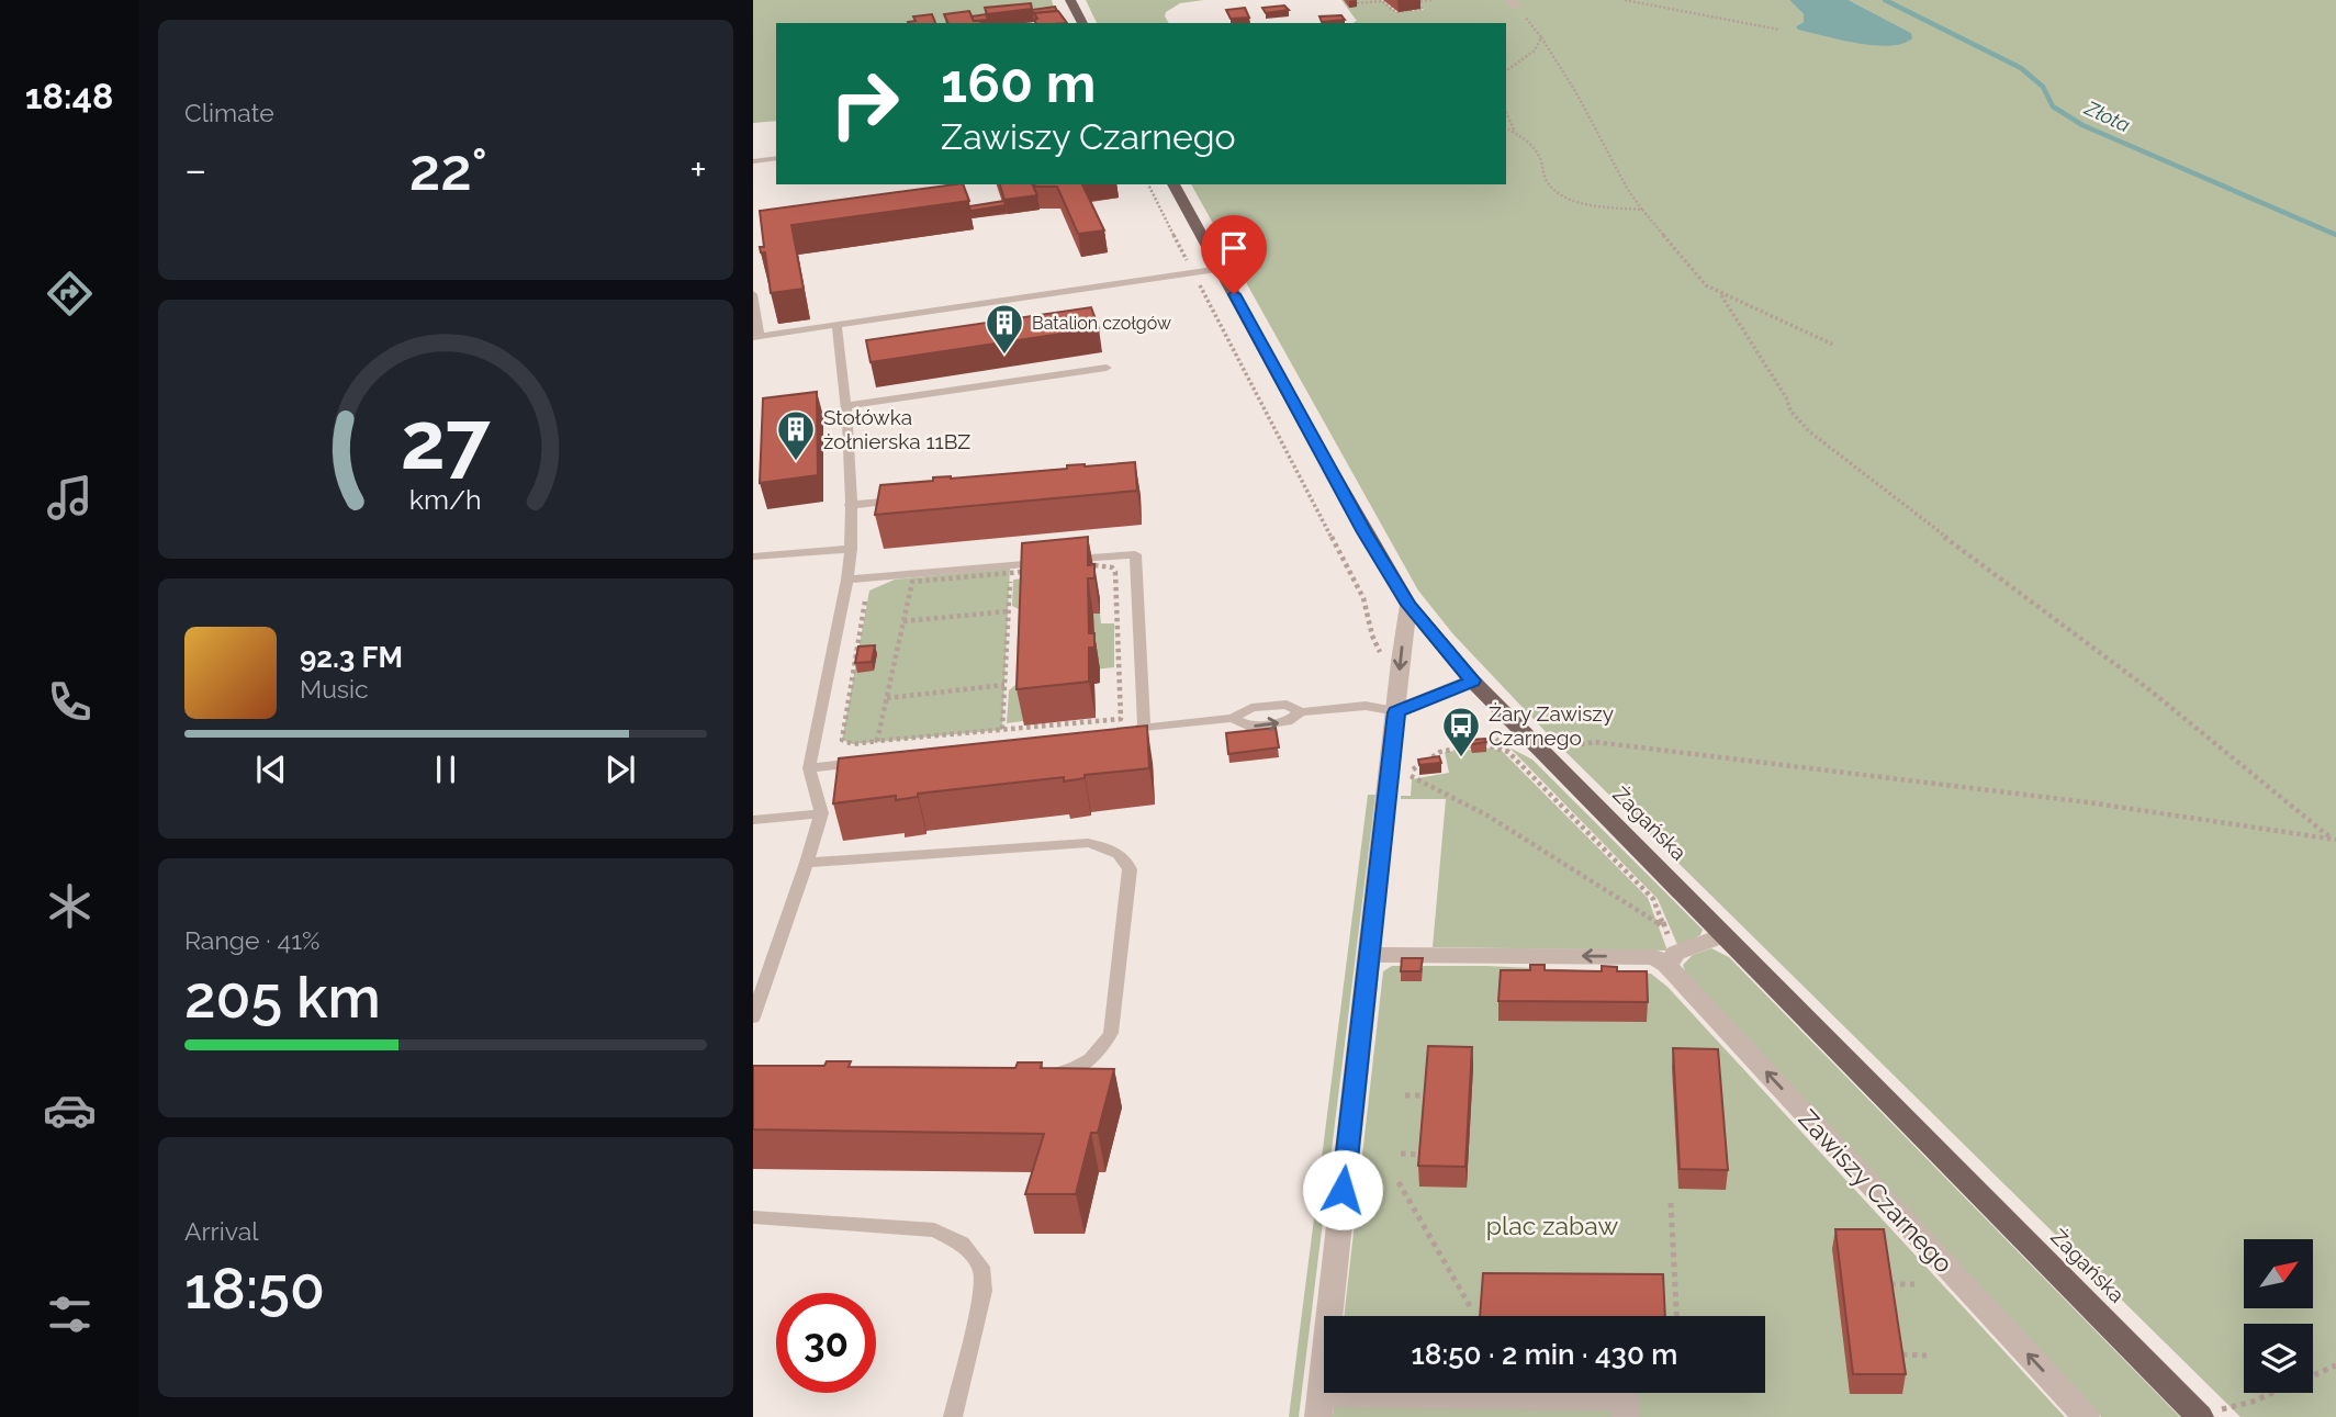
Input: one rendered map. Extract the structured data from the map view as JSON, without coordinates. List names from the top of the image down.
{
  "streets": {
    "main road": ["Żagańska"],
    "street": ["Zawiszy Czarnego"]
  },
  "one_way": ["Zawiszy Czarnego"],
  "water": ["Złota"],
  "parks": ["plac zabaw"],
  "places": {
    "building": ["Batalion czołgów", "Stołówka żołnierska 11BZ"],
    "bus stop": ["Żary Zawiszy Czarnego"]
  },
  "north": "top right",
  "page": {
    "tabs": "18:48",
    "tile": [
      "Climate",
      ["Range · 41%", "205 km"],
      ["Arrival", "18:50"]
    ],
    "turn": ["160 m", "Zawiszy Czarnego"],
    "heat": ["−", "22°", "+"],
    "song": ["92.3 FM", "Music"],
    "limit": "30",
    "trip": "18:50 · 2 min · 430 m",
    "gauge": ["27", "km/h"]
  }
}
